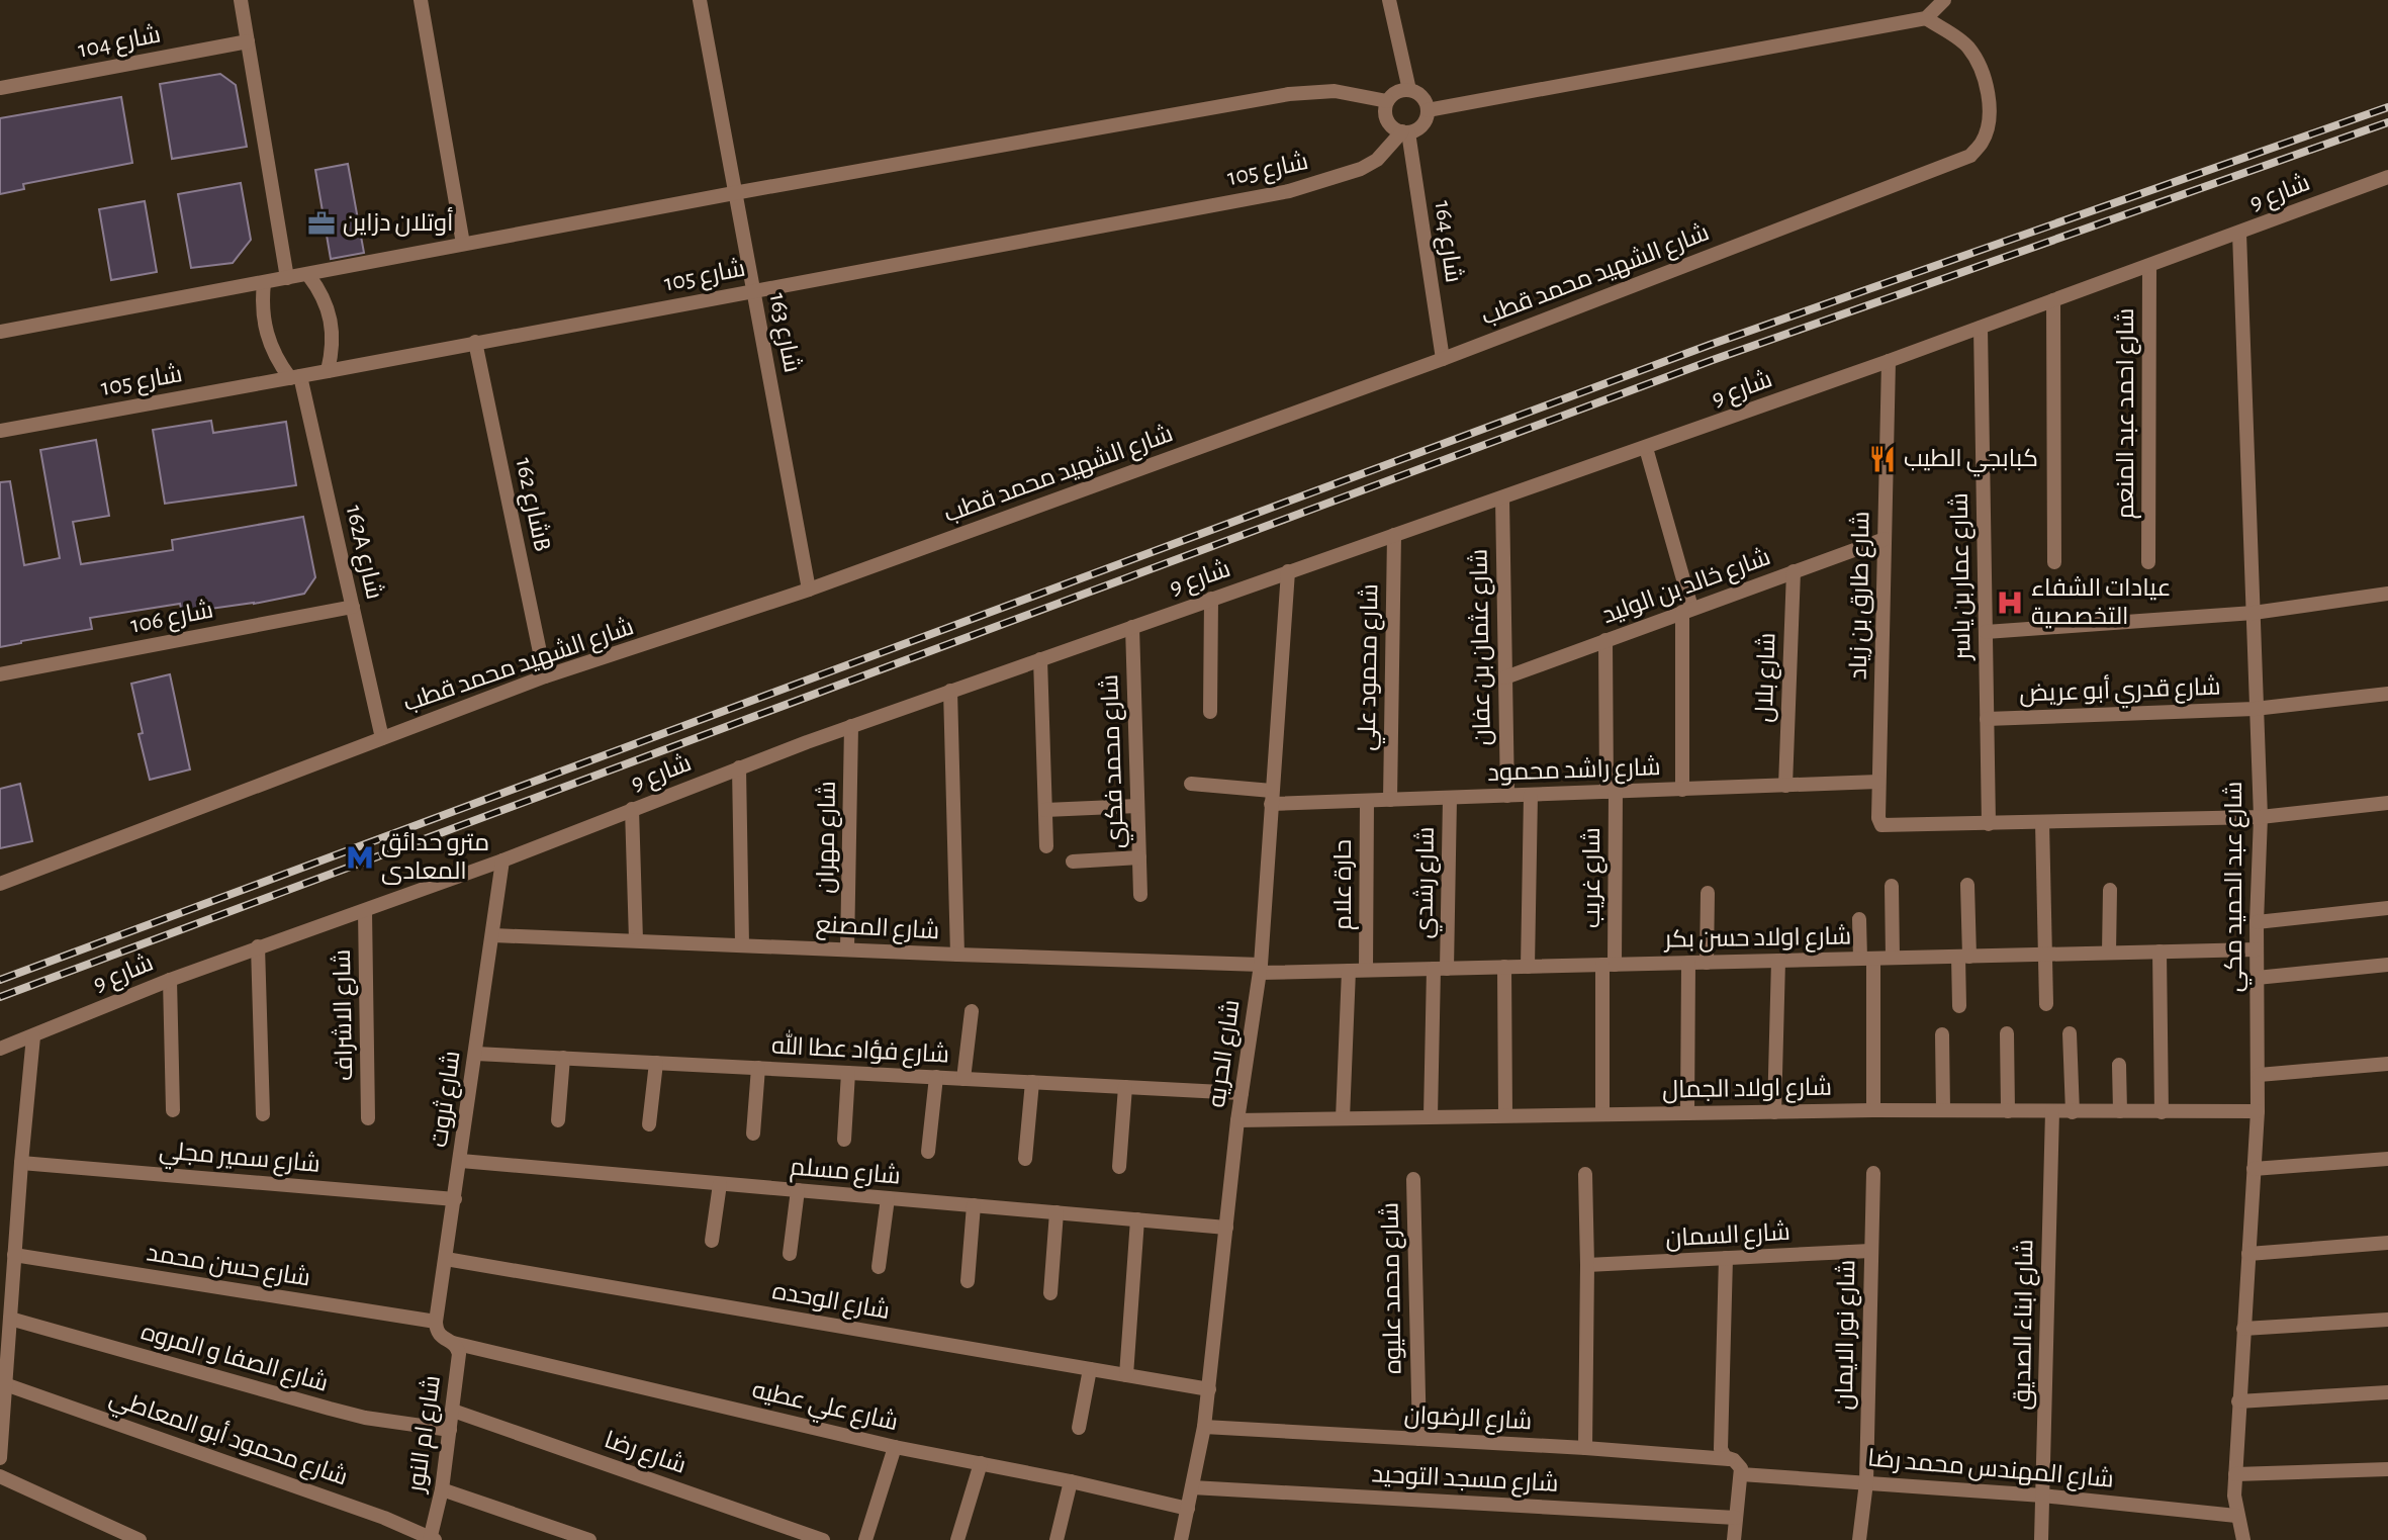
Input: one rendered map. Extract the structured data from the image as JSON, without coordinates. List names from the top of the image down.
{
  "streets": {
    "street": [
      "شارع 104",
      "شارع 105",
      "شارع 9",
      "شارع 164",
      "شارع الشهيد محمد قطب",
      "شارع 163",
      "شارع احمد عبد المنعم",
      "شارع 162B",
      "162A شارع",
      "شارع عمار بن ياسر",
      "شارع خالد بن الوليد",
      "شارع طارق بن زياد",
      "شارع 106",
      "شارع عثمان بن عفان",
      "شارع محمود علي",
      "شارع بلال",
      "شارع قدري أبو عريض",
      "شارع محمد فكري",
      "شارع راشد محمود",
      "شارع مهران",
      "شارع غريب",
      "شارع رشدي",
      "حارة علام",
      "شارع عبد الحميد مكي",
      "شارع المصنع",
      "شارع اولاد حسن بكر",
      "شارع الاشراف",
      "شارع فؤاد عطا الله",
      "شارع الحريه",
      "شارع اولاد الجمال",
      "شارع ثروت",
      "شارع سمير مجلي",
      "شارع مسلم",
      "شارع السمان",
      "شارع حسن محمد",
      "شارع محمد عليوه",
      "شارع الوحده",
      "شارع ابناء الصديق",
      "شارع نور الايمان",
      "شارع الصفا و المروه",
      "شارع علي عطيه",
      "شارع الرضوان",
      "شارع ام النور",
      "شارع محمود أبو المعاطي",
      "شارع رضا",
      "شارع المهندس محمد رضا",
      "شارع مسجد التوحيد"
    ]
  },
  "crossings": [
    ["شارع 105", "شارع 164"],
    ["شارع 105", "شارع 163"],
    ["شارع 105", "شارع 162B"],
    ["شارع 105", "162A شارع"],
    ["شارع 9", "شارع احمد عبد المنعم"],
    ["شارع 9", "شارع عمار بن ياسر"],
    ["شارع 9", "شارع طارق بن زياد"],
    ["شارع 9", "شارع عثمان بن عفان"],
    ["شارع 9", "شارع محمود علي"],
    ["شارع 9", "شارع محمد فكري"],
    ["شارع 9", "شارع مهران"],
    ["شارع 9", "شارع عبد الحميد مكي"],
    ["شارع 9", "شارع الاشراف"],
    ["شارع 9", "شارع الحريه"],
    ["شارع 9", "شارع ثروت"],
    ["شارع 164", "شارع الشهيد محمد قطب"],
    ["شارع الشهيد محمد قطب", "شارع 163"],
    ["شارع الشهيد محمد قطب", "شارع 162B"],
    ["شارع الشهيد محمد قطب", "162A شارع"],
    ["162A شارع", "شارع 106"],
    ["شارع عمار بن ياسر", "شارع طارق بن زياد"],
    ["شارع عمار بن ياسر", "شارع قدري أبو عريض"],
    ["شارع خالد بن الوليد", "شارع طارق بن زياد"],
    ["شارع خالد بن الوليد", "شارع عثمان بن عفان"],
    ["شارع خالد بن الوليد", "شارع بلال"],
    ["شارع خالد بن الوليد", "شارع غريب"],
    ["شارع طارق بن زياد", "شارع راشد محمود"],
    ["شارع عثمان بن عفان", "شارع راشد محمود"],
    ["شارع محمود علي", "شارع راشد محمود"],
    ["شارع بلال", "شارع راشد محمود"],
    ["شارع قدري أبو عريض", "شارع عبد الحميد مكي"],
    ["شارع راشد محمود", "شارع غريب"],
    ["شارع راشد محمود", "شارع رشدي"],
    ["شارع راشد محمود", "حارة علام"],
    ["شارع راشد محمود", "شارع الحريه"],
    ["شارع مهران", "شارع المصنع"],
    ["شارع غريب", "شارع اولاد حسن بكر"],
    ["شارع غريب", "شارع اولاد الجمال"],
    ["شارع رشدي", "شارع اولاد حسن بكر"],
    ["شارع رشدي", "شارع اولاد الجمال"],
    ["حارة علام", "شارع اولاد حسن بكر"],
    ["شارع عبد الحميد مكي", "شارع اولاد حسن بكر"],
    ["شارع عبد الحميد مكي", "شارع اولاد الجمال"],
    ["شارع عبد الحميد مكي", "شارع المهندس محمد رضا"],
    ["شارع المصنع", "شارع اولاد حسن بكر"],
    ["شارع المصنع", "شارع الحريه"],
    ["شارع المصنع", "شارع ثروت"],
    ["شارع اولاد حسن بكر", "شارع الحريه"],
    ["شارع فؤاد عطا الله", "شارع الحريه"],
    ["شارع فؤاد عطا الله", "شارع ثروت"],
    ["شارع الحريه", "شارع اولاد الجمال"],
    ["شارع الحريه", "شارع مسلم"],
    ["شارع الحريه", "شارع الوحده"],
    ["شارع الحريه", "شارع علي عطيه"],
    ["شارع الحريه", "شارع الرضوان"],
    ["شارع الحريه", "شارع مسجد التوحيد"],
    ["شارع اولاد الجمال", "شارع ابناء الصديق"],
    ["شارع ثروت", "شارع سمير مجلي"],
    ["شارع ثروت", "شارع مسلم"],
    ["شارع ثروت", "شارع حسن محمد"],
    ["شارع ثروت", "شارع الوحده"],
    ["شارع السمان", "شارع نور الايمان"],
    ["شارع محمد عليوه", "شارع الرضوان"],
    ["شارع ابناء الصديق", "شارع المهندس محمد رضا"],
    ["شارع نور الايمان", "شارع المهندس محمد رضا"],
    ["شارع الصفا و المروه", "شارع ام النور"],
    ["شارع علي عطيه", "شارع ام النور"],
    ["شارع ام النور", "شارع محمود أبو المعاطي"],
    ["شارع ام النور", "شارع رضا"]
  ],
  "places": {
    "office": ["أوتلان دزاين"],
    "restaurant": ["كبابجي الطيب"],
    "hospital": ["عيادات الشفاء التخصصية"],
    "metro station": ["مترو حدائق المعادى"]
  }
}
